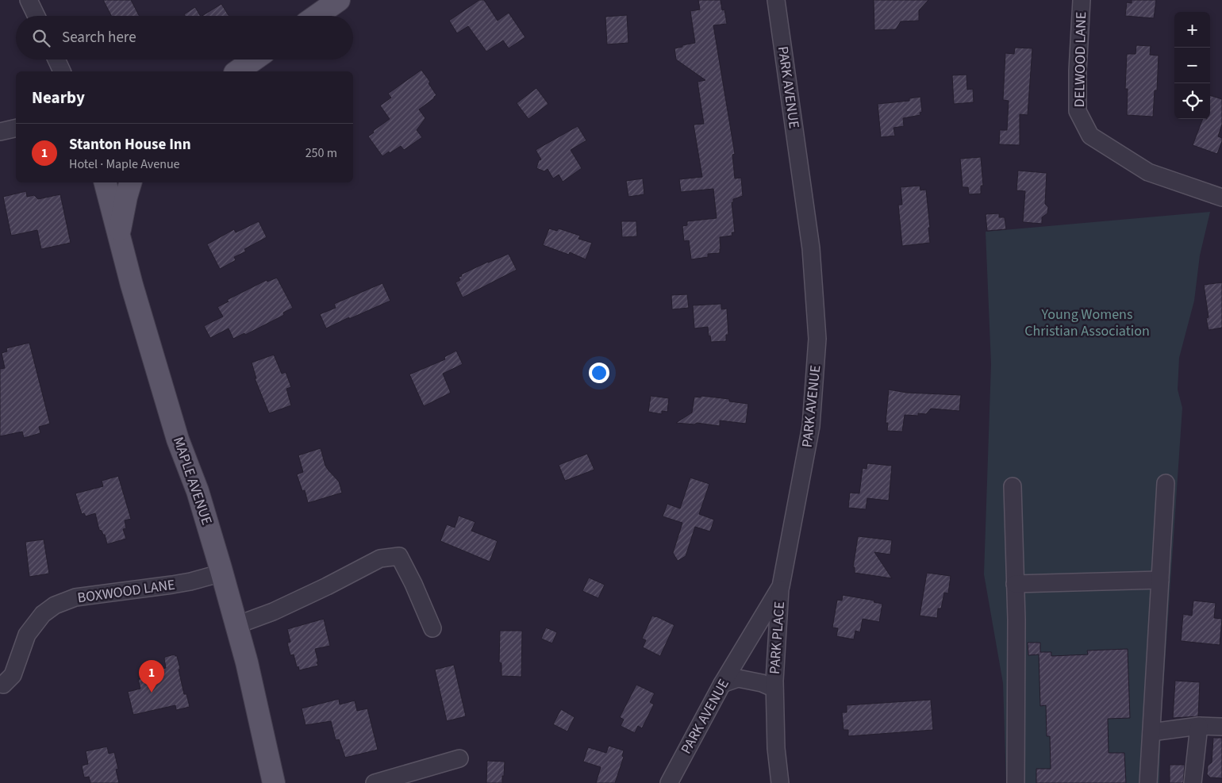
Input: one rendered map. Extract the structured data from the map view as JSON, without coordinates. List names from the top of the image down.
{
  "streets": {
    "main road": ["MAPLE AVENUE"],
    "street": [
      "DELWOOD LANE",
      "PARK AVENUE",
      "BOXWOOD LANE",
      "PARK PLACE"
    ]
  },
  "crossings": [
    ["PARK AVENUE", "PARK PLACE"],
    ["MAPLE AVENUE", "BOXWOOD LANE"]
  ],
  "parks": ["Young Womens Christian Association"],
  "page": {
    "map_buttons": ["+", "−"],
    "search": "Search here",
    "heading": "Nearby",
    "list": [
      {
        "mark": "1",
        "name": "Stanton House Inn",
        "note": "Hotel · Maple Avenue",
        "value": "250 m"
      }
    ],
    "pins": "1"
  }
}
